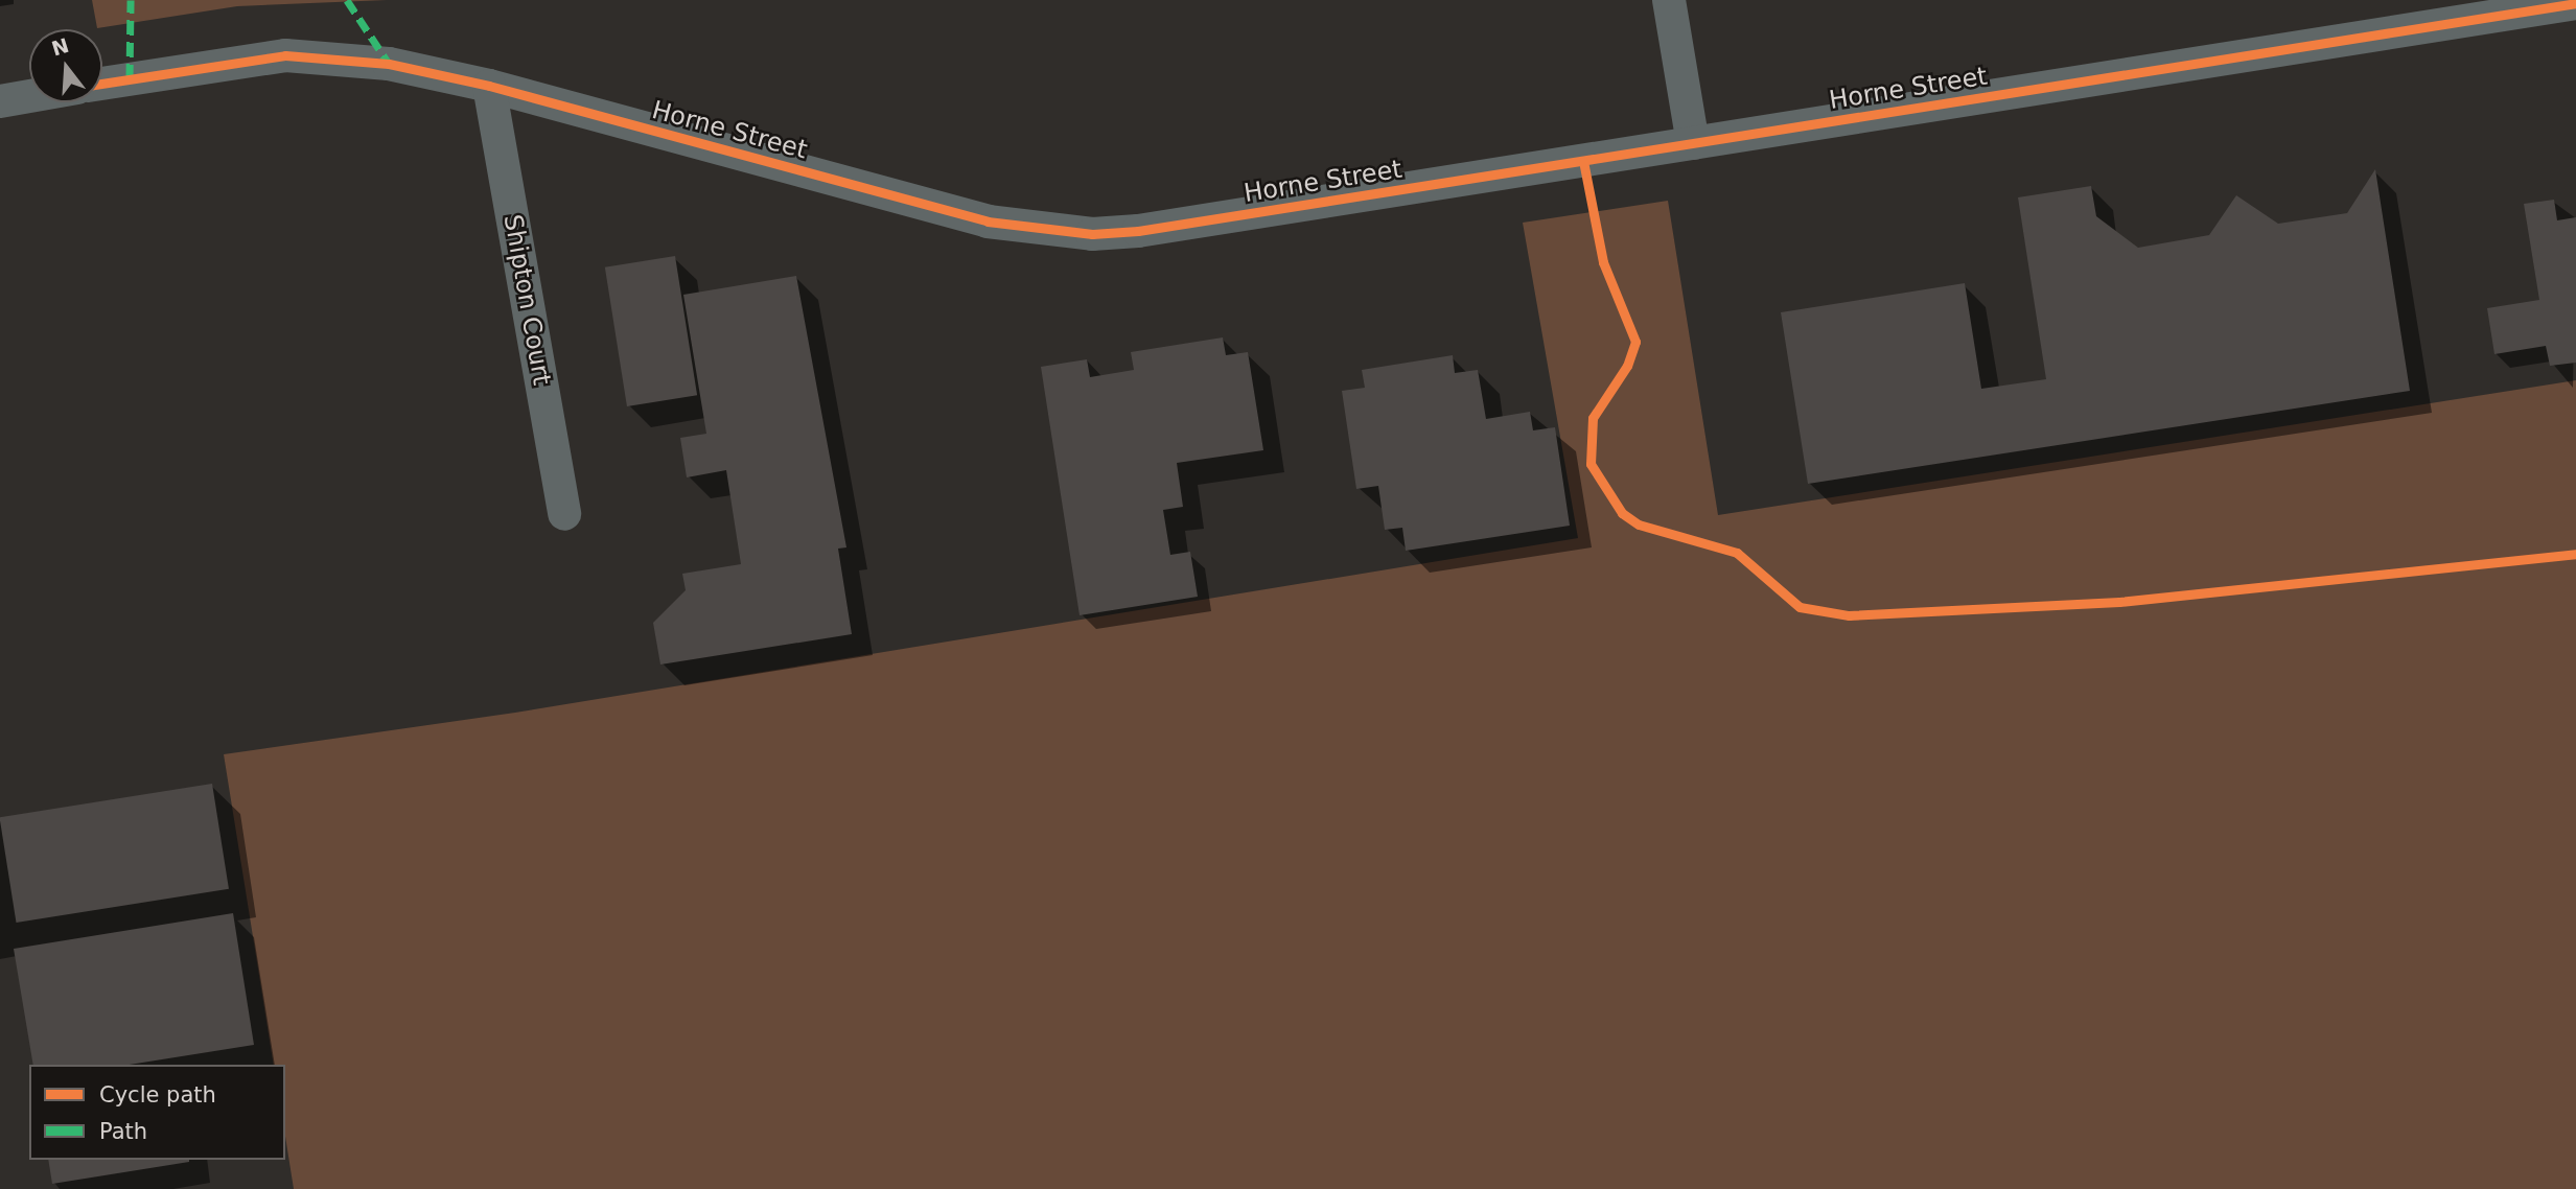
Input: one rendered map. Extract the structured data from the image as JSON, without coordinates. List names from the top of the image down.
{
  "streets": {
    "street": ["Horne Street", "Shipton Court"]
  },
  "crossings": [
    ["Horne Street", "Shipton Court"]
  ],
  "legend": ["Cycle path", "Path"],
  "north": "top"
}
